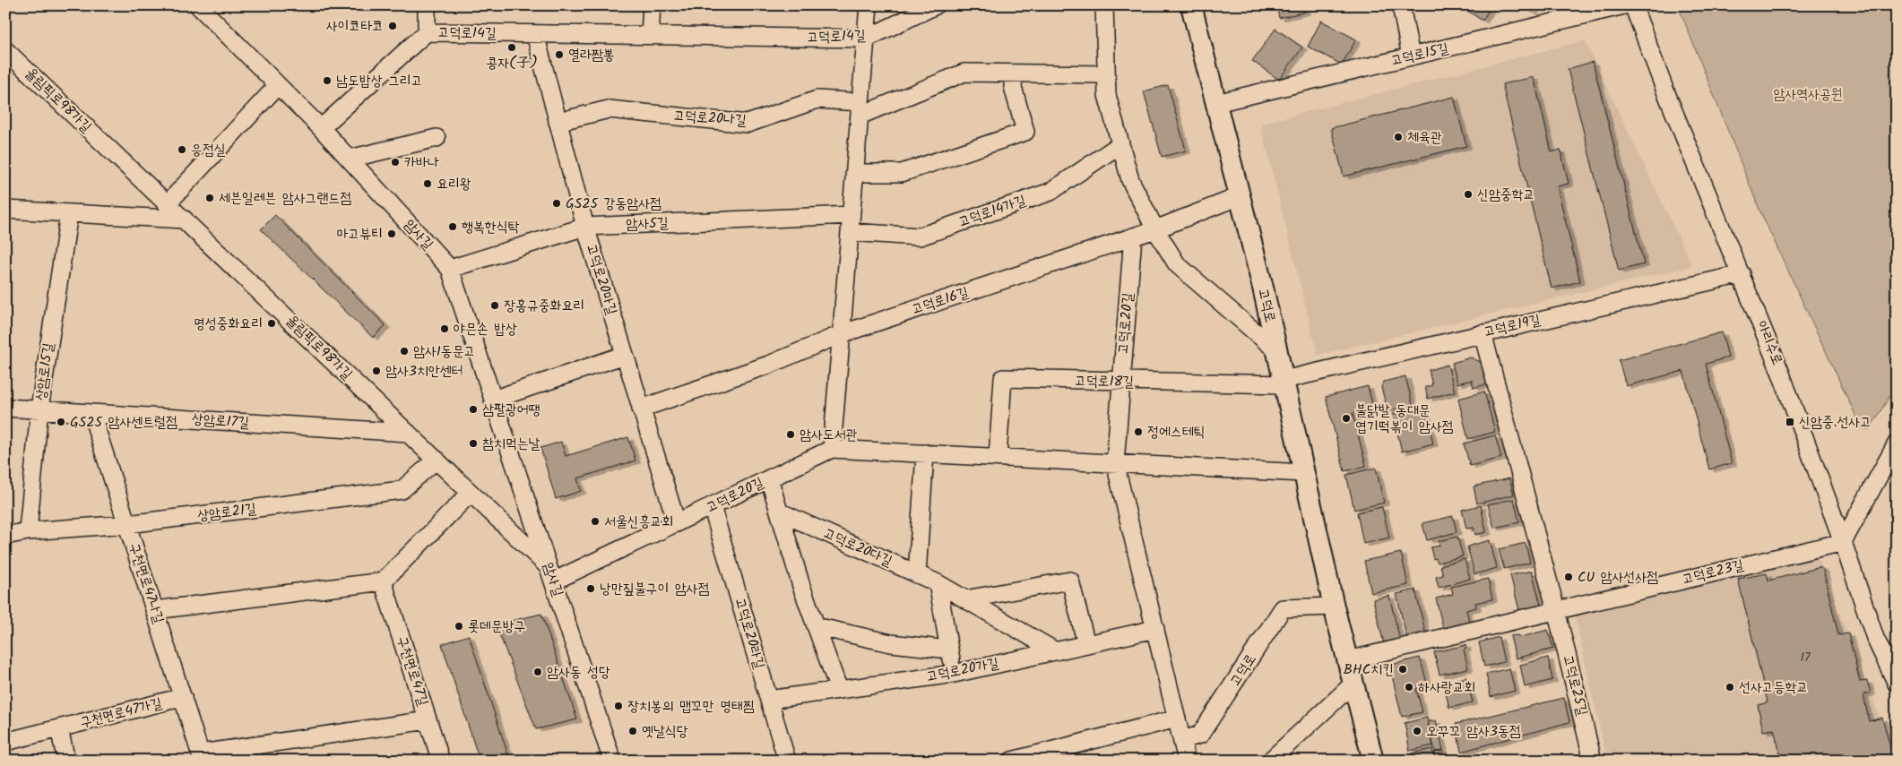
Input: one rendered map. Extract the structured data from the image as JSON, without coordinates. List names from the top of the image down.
{
  "streets": {
    "main road": ["고덕로"],
    "street": [
      "고덕로14길",
      "고덕로15길",
      "올림픽로98가길",
      "고덕로20나길",
      "고덕로14가길",
      "암사5길",
      "암사길",
      "고덕로20마길",
      "고덕로16길",
      "고덕로20길",
      "고덕로19길",
      "아리수로",
      "상암로15길",
      "고덕로18길",
      "상암로17길",
      "상암로21길",
      "고덕로20다길",
      "고덕로23길",
      "구천면로47나길",
      "고덕로20라길",
      "고덕로20가길",
      "구천면로47길",
      "고덕로25길",
      "구천면로47가길"
    ]
  },
  "crossings": [
    ["고덕로14길", "암사길"],
    ["고덕로14길", "고덕로20마길"],
    ["고덕로15길", "고덕로"],
    ["올림픽로98가길", "암사길"],
    ["올림픽로98가길", "고덕로20길"],
    ["올림픽로98가길", "상암로17길"],
    ["올림픽로98가길", "상암로21길"],
    ["고덕로20나길", "고덕로20마길"],
    ["암사5길", "암사길"],
    ["암사5길", "고덕로20마길"],
    ["암사길", "고덕로20길"],
    ["고덕로20마길", "고덕로16길"],
    ["고덕로20마길", "고덕로20길"],
    ["고덕로16길", "고덕로"],
    ["고덕로16길", "고덕로20길"],
    ["고덕로", "고덕로20길"],
    ["고덕로", "고덕로19길"],
    ["고덕로", "고덕로18길"],
    ["고덕로", "고덕로23길"],
    ["고덕로20길", "고덕로18길"],
    ["고덕로20길", "고덕로20라길"],
    ["고덕로19길", "아리수로"],
    ["고덕로19길", "고덕로18길"],
    ["아리수로", "고덕로23길"],
    ["상암로15길", "상암로17길"],
    ["상암로15길", "상암로21길"],
    ["상암로17길", "구천면로47나길"],
    ["상암로21길", "구천면로47나길"],
    ["고덕로20다길", "고덕로20가길"],
    ["고덕로23길", "고덕로25길"],
    ["구천면로47나길", "구천면로47길"],
    ["구천면로47나길", "구천면로47가길"],
    ["고덕로20라길", "고덕로20가길"]
  ],
  "parks": ["암사역사공원"],
  "places": {
    "other": [
      "사이코타코",
      "콩자(子)",
      "열라짬뽕",
      "남도밥상 그리고",
      "체육관",
      "응접실",
      "카바나",
      "요리왕",
      "신암중학교",
      "세븐일레븐 암사그랜드점",
      "GS25 강동암사점",
      "행복한식탁",
      "마고뷰티",
      "장홍규중화요리",
      "명성중화요리",
      "야믄손 밥상",
      "암사1동문고",
      "암사3치안센터",
      "삼팔광어땡",
      "불닭발 동대문 엽기떡볶이 암사점",
      "GS25 암사센트럴점",
      "정에스테틱",
      "암사도서관",
      "참치먹는날",
      "서울신흥교회",
      "CU 암사선사점",
      "낭만짚불구이 암사점",
      "롯데문방구",
      "BHC치킨",
      "암사동 성당",
      "하사랑교회",
      "선사고등학교",
      "장치봉의 맵꼬만 명태찜",
      "옛날식당",
      "오꾸꼬 암사3동점"
    ],
    "transit": ["신암중.선사고"]
  },
  "house_numbers": ["17"]
}
